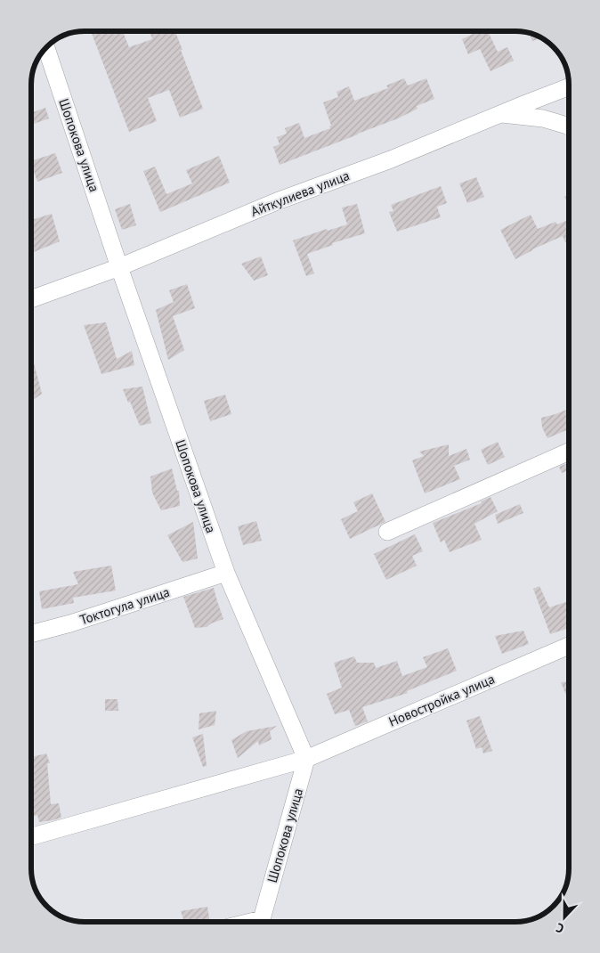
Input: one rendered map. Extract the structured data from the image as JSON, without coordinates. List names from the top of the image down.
{
  "streets": {
    "street": [
      "Шопокова улица",
      "Айткулиева улица",
      "Токтогула улица",
      "Новостройка улица"
    ]
  },
  "crossings": [
    ["Шопокова улица", "Айткулиева улица"],
    ["Шопокова улица", "Токтогула улица"],
    ["Шопокова улица", "Новостройка улица"]
  ],
  "north": "bottom"
}
